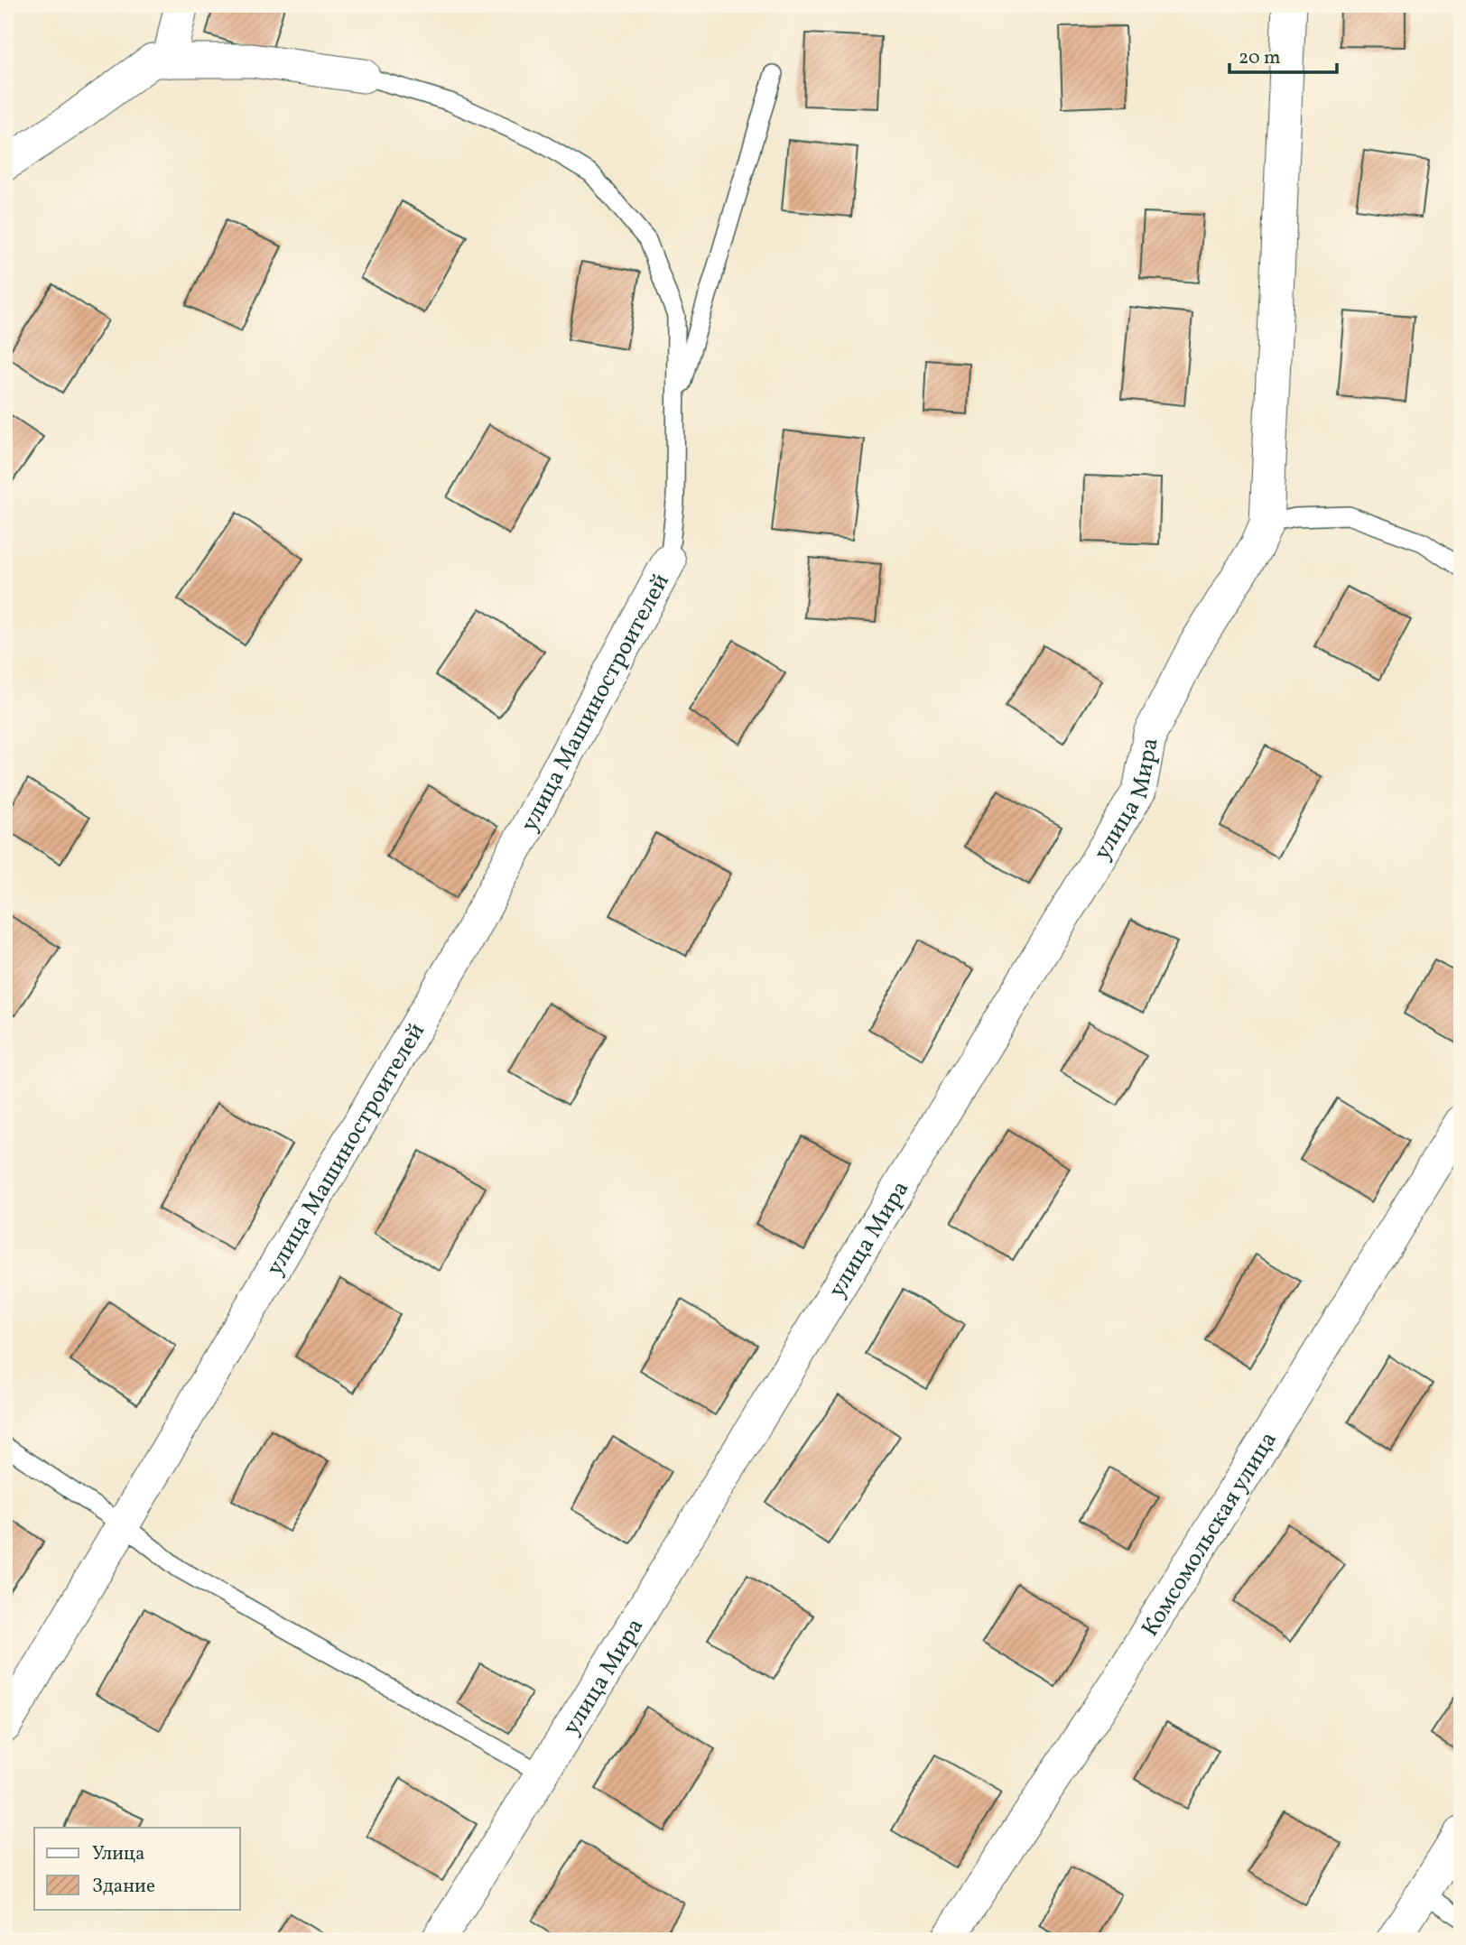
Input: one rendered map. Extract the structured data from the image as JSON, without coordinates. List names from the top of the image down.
{
  "streets": {
    "street": ["улица Машиностроителей", "улица Мира", "Комсомольская улица"]
  },
  "legend": ["Улица", "Здание"],
  "scale_bar": "20 m"
}
